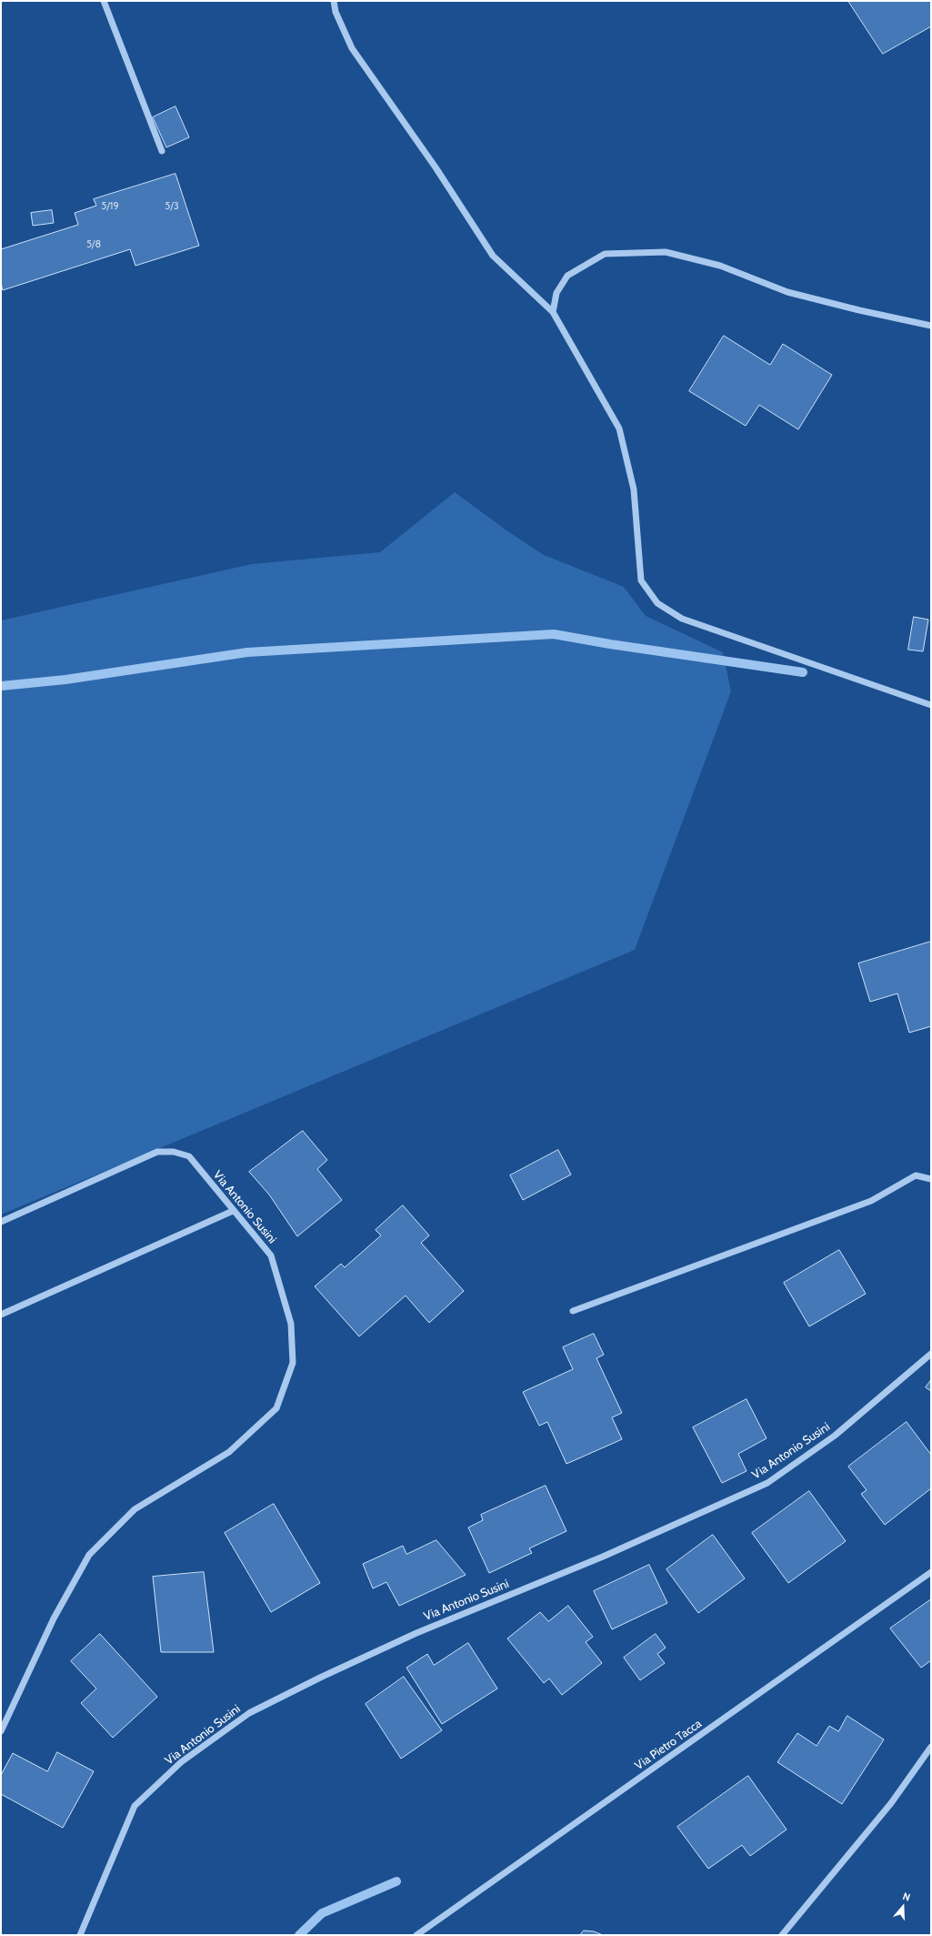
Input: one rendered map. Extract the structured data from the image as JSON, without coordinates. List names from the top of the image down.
{
  "streets": {
    "street": ["Via Antonio Susini", "Via Pietro Tacca"]
  },
  "house_numbers": ["5/19", "5/3", "5/8"],
  "north": "top"
}
